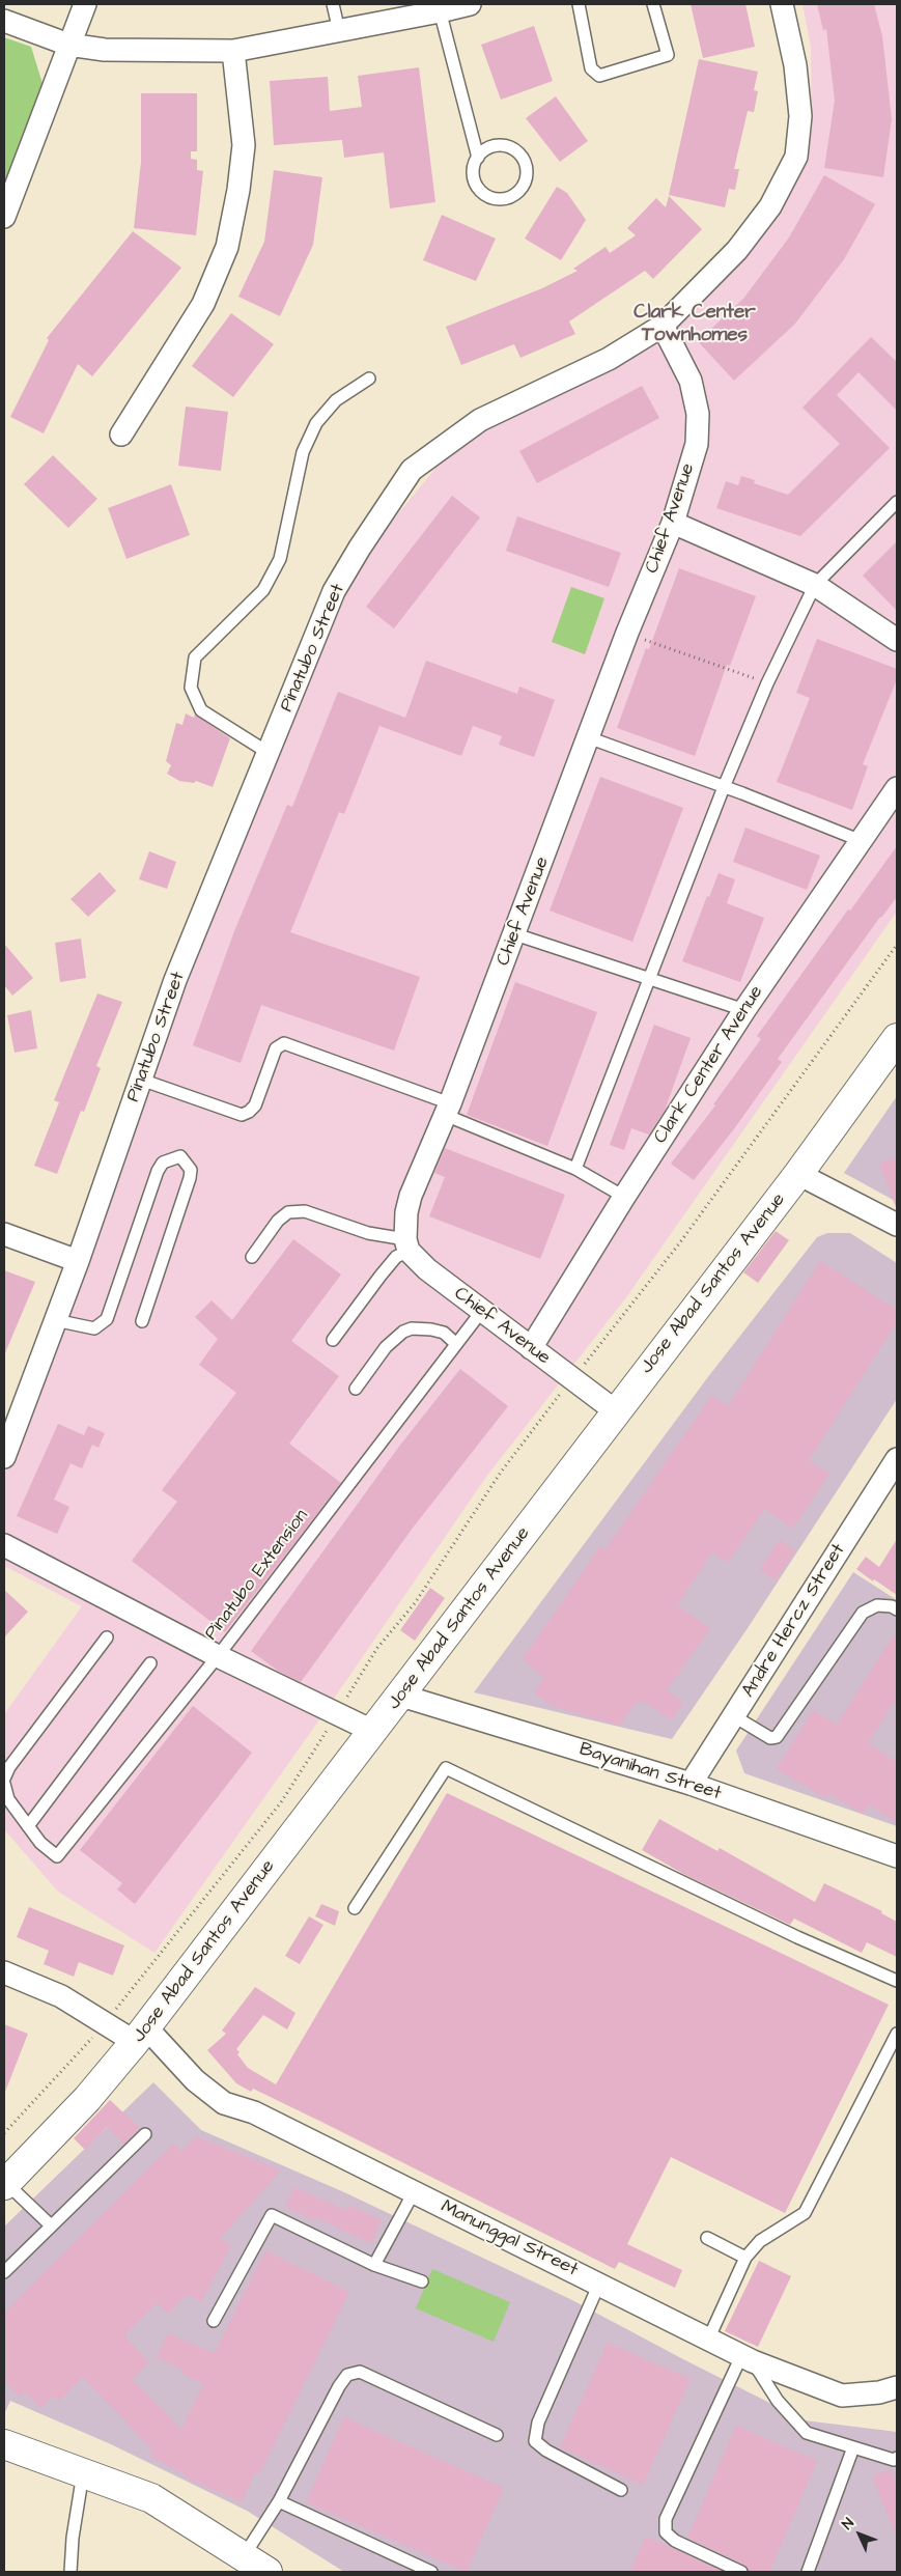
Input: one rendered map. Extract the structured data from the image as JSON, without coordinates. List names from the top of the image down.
{
  "streets": {
    "main road": ["Jose Abad Santos Avenue"],
    "street": [
      "Chief Avenue",
      "Pinatubo Street",
      "Clark Center Avenue",
      "Andre Hercz Street",
      "Bayanihan Street",
      "Manunggal Street"
    ],
    "lane": ["Pinatubo Extension"]
  },
  "crossings": [
    ["Chief Avenue", "Pinatubo Street"],
    ["Chief Avenue", "Clark Center Avenue"],
    ["Chief Avenue", "Jose Abad Santos Avenue"],
    ["Chief Avenue", "Pinatubo Extension"],
    ["Jose Abad Santos Avenue", "Bayanihan Street"],
    ["Jose Abad Santos Avenue", "Manunggal Street"],
    ["Andre Hercz Street", "Bayanihan Street"]
  ],
  "districts": ["Clark Center Townhomes"],
  "north": "top left"
}
